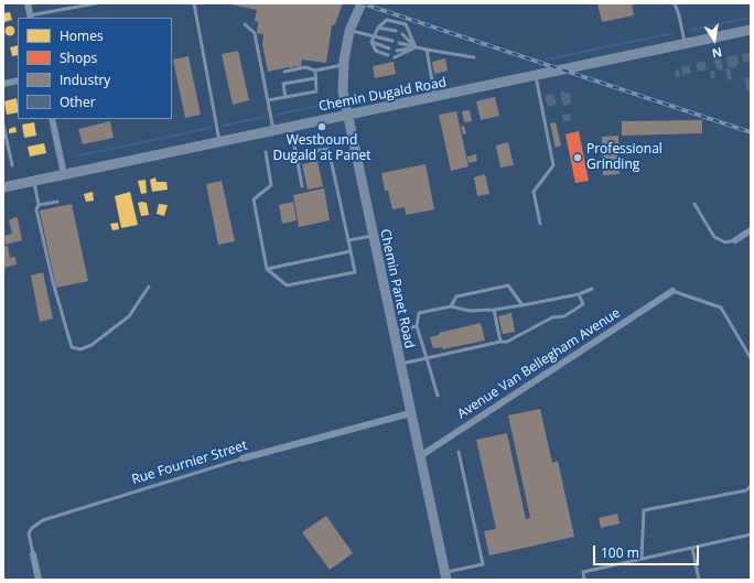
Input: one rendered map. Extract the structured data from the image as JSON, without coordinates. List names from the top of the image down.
{
  "streets": {
    "street": [
      "Chemin Dugald Road",
      "Chemin Panet Road",
      "Avenue Van Bellegham Avenue",
      "Rue Fournier Street"
    ]
  },
  "crossings": [
    ["Chemin Dugald Road", "Chemin Panet Road"],
    ["Chemin Panet Road", "Avenue Van Bellegham Avenue"],
    ["Chemin Panet Road", "Rue Fournier Street"]
  ],
  "places": ["Westbound Dugald at Panet", "Professional Grinding"],
  "legend": [
    "Homes",
    "Shops",
    "Industry",
    "Other"
  ],
  "scale_bar": "100 m",
  "north": "bottom"
}
